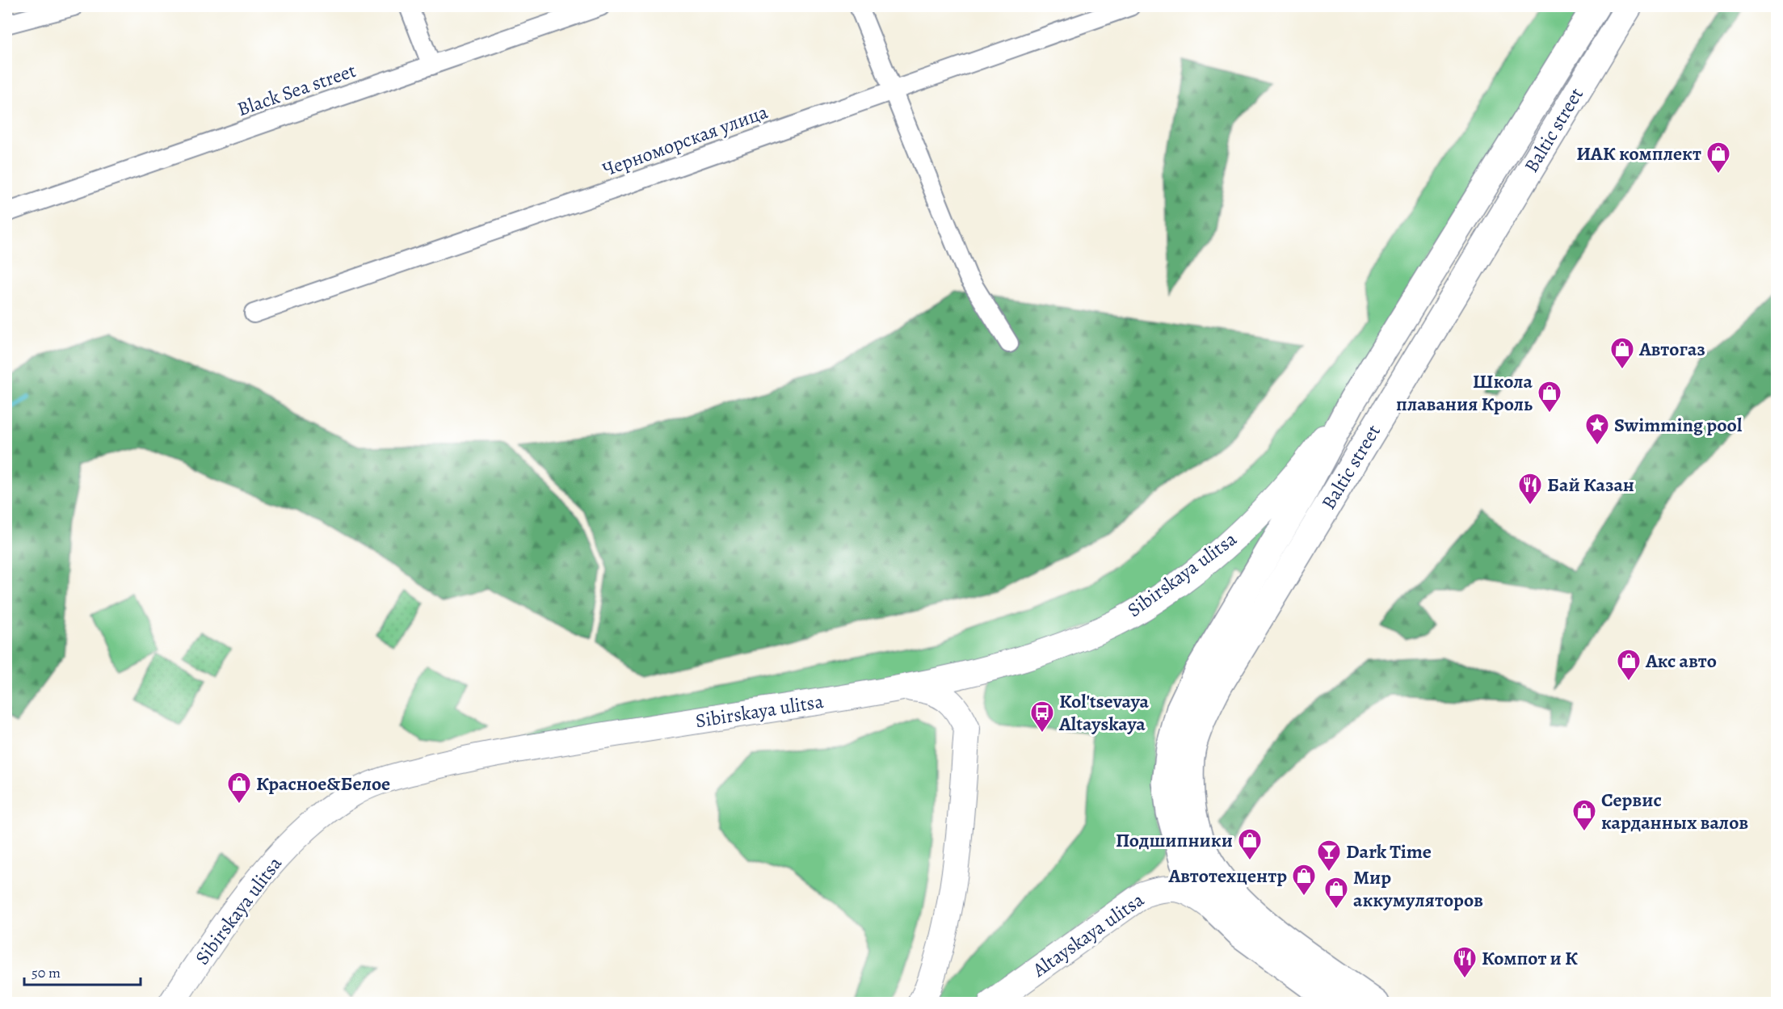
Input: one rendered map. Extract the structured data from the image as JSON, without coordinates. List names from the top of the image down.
{
  "streets": {
    "main road": ["Baltic street", "Sibirskaya ulitsa", "Altayskaya ulitsa"],
    "street": ["Black Sea street", "Черноморская улица"]
  },
  "crossings": [
    ["Baltic street", "Sibirskaya ulitsa"],
    ["Baltic street", "Altayskaya ulitsa"]
  ],
  "places": {
    "shop": [
      "ИАК комплект",
      "Автогаз",
      "Школа плавания Кроль",
      "Акс авто",
      "Красное&Белое",
      "Сервис карданных валов",
      "Подшипники",
      "Автотехцентр",
      "Мир аккумуляторов"
    ],
    "place": ["Swimming pool"],
    "restaurant": ["Бай Казан", "Компот и К"],
    "bus stop": ["Kol'tsevaya Altayskaya"],
    "bar": ["Dark Time"]
  },
  "scale_bar": "50 m"
}
